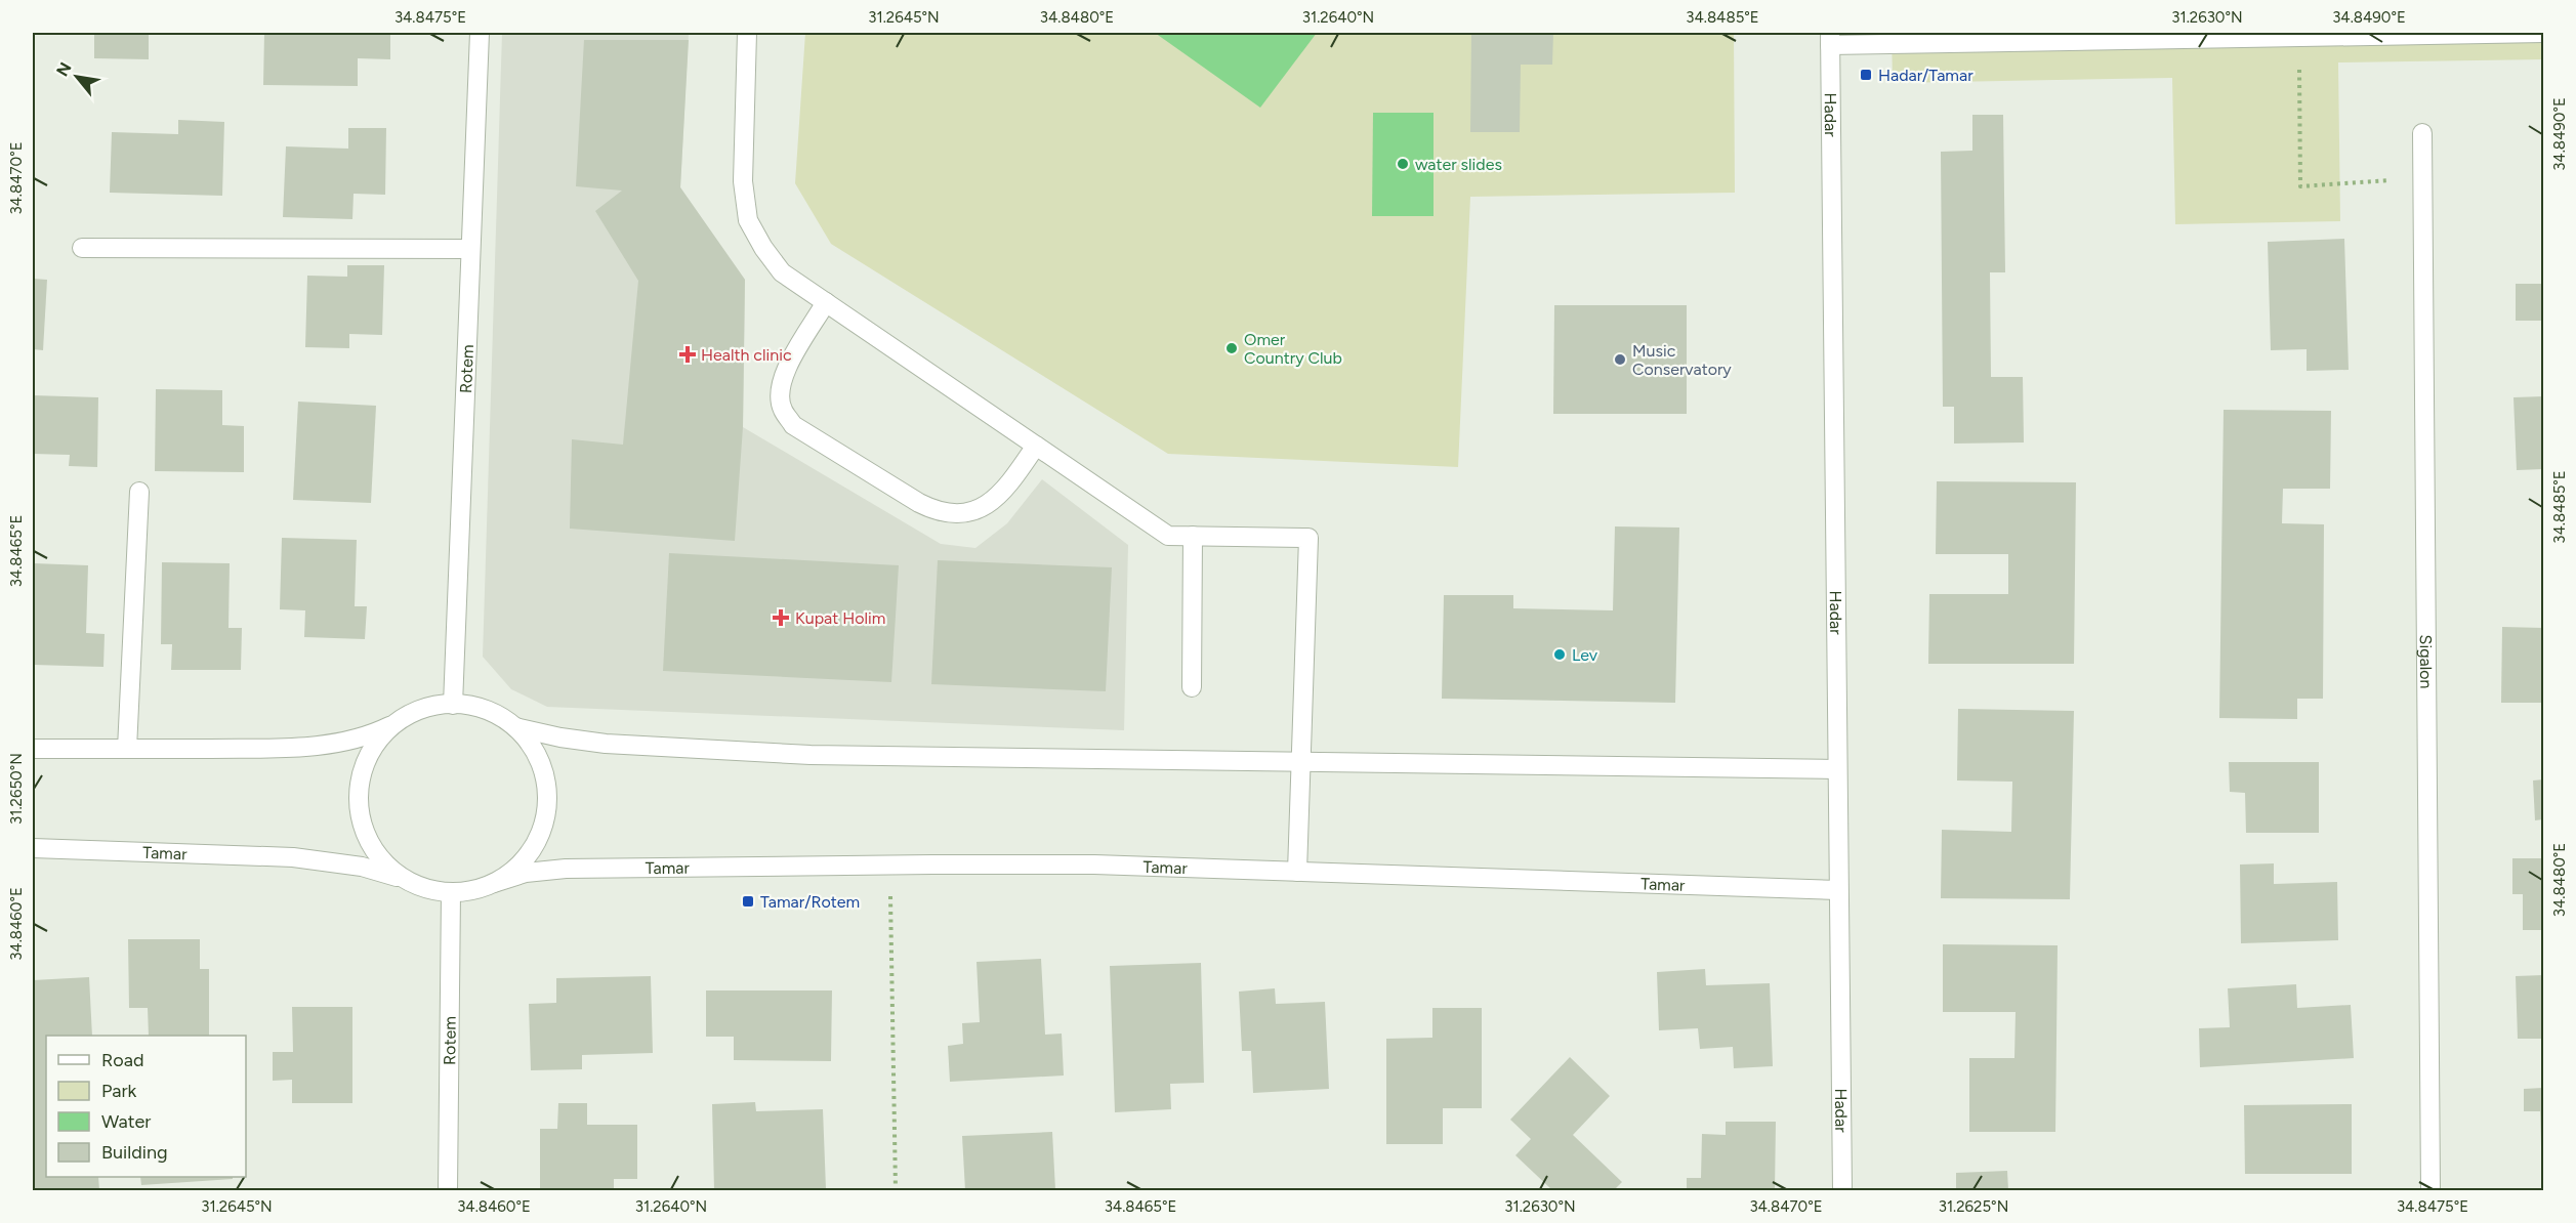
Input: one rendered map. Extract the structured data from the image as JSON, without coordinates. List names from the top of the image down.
{
  "streets": {
    "street": [
      "Hadar",
      "Rotem",
      "Sigalon",
      "Tamar"
    ]
  },
  "crossings": [
    ["Hadar", "Tamar"],
    ["Rotem", "Tamar"]
  ],
  "places": {
    "transit": ["Hadar/Tamar", "Tamar/Rotem"],
    "other": [
      "water slides",
      "Omer Country Club",
      "Music Conservatory",
      "Lev"
    ],
    "health": ["Health clinic", "Kupat Holim"]
  },
  "legend": [
    "Road",
    "Park",
    "Water",
    "Building"
  ],
  "north": "top left",
  "coordinates": [
    "34.8475°E",
    "31.2645°N",
    "34.8480°E",
    "31.2640°N",
    "34.8485°E",
    "31.2630°N",
    "34.8490°E",
    "34.8470°E",
    "34.8465°E",
    "31.2650°N",
    "34.8460°E",
    "31.2625°N"
  ]
}
